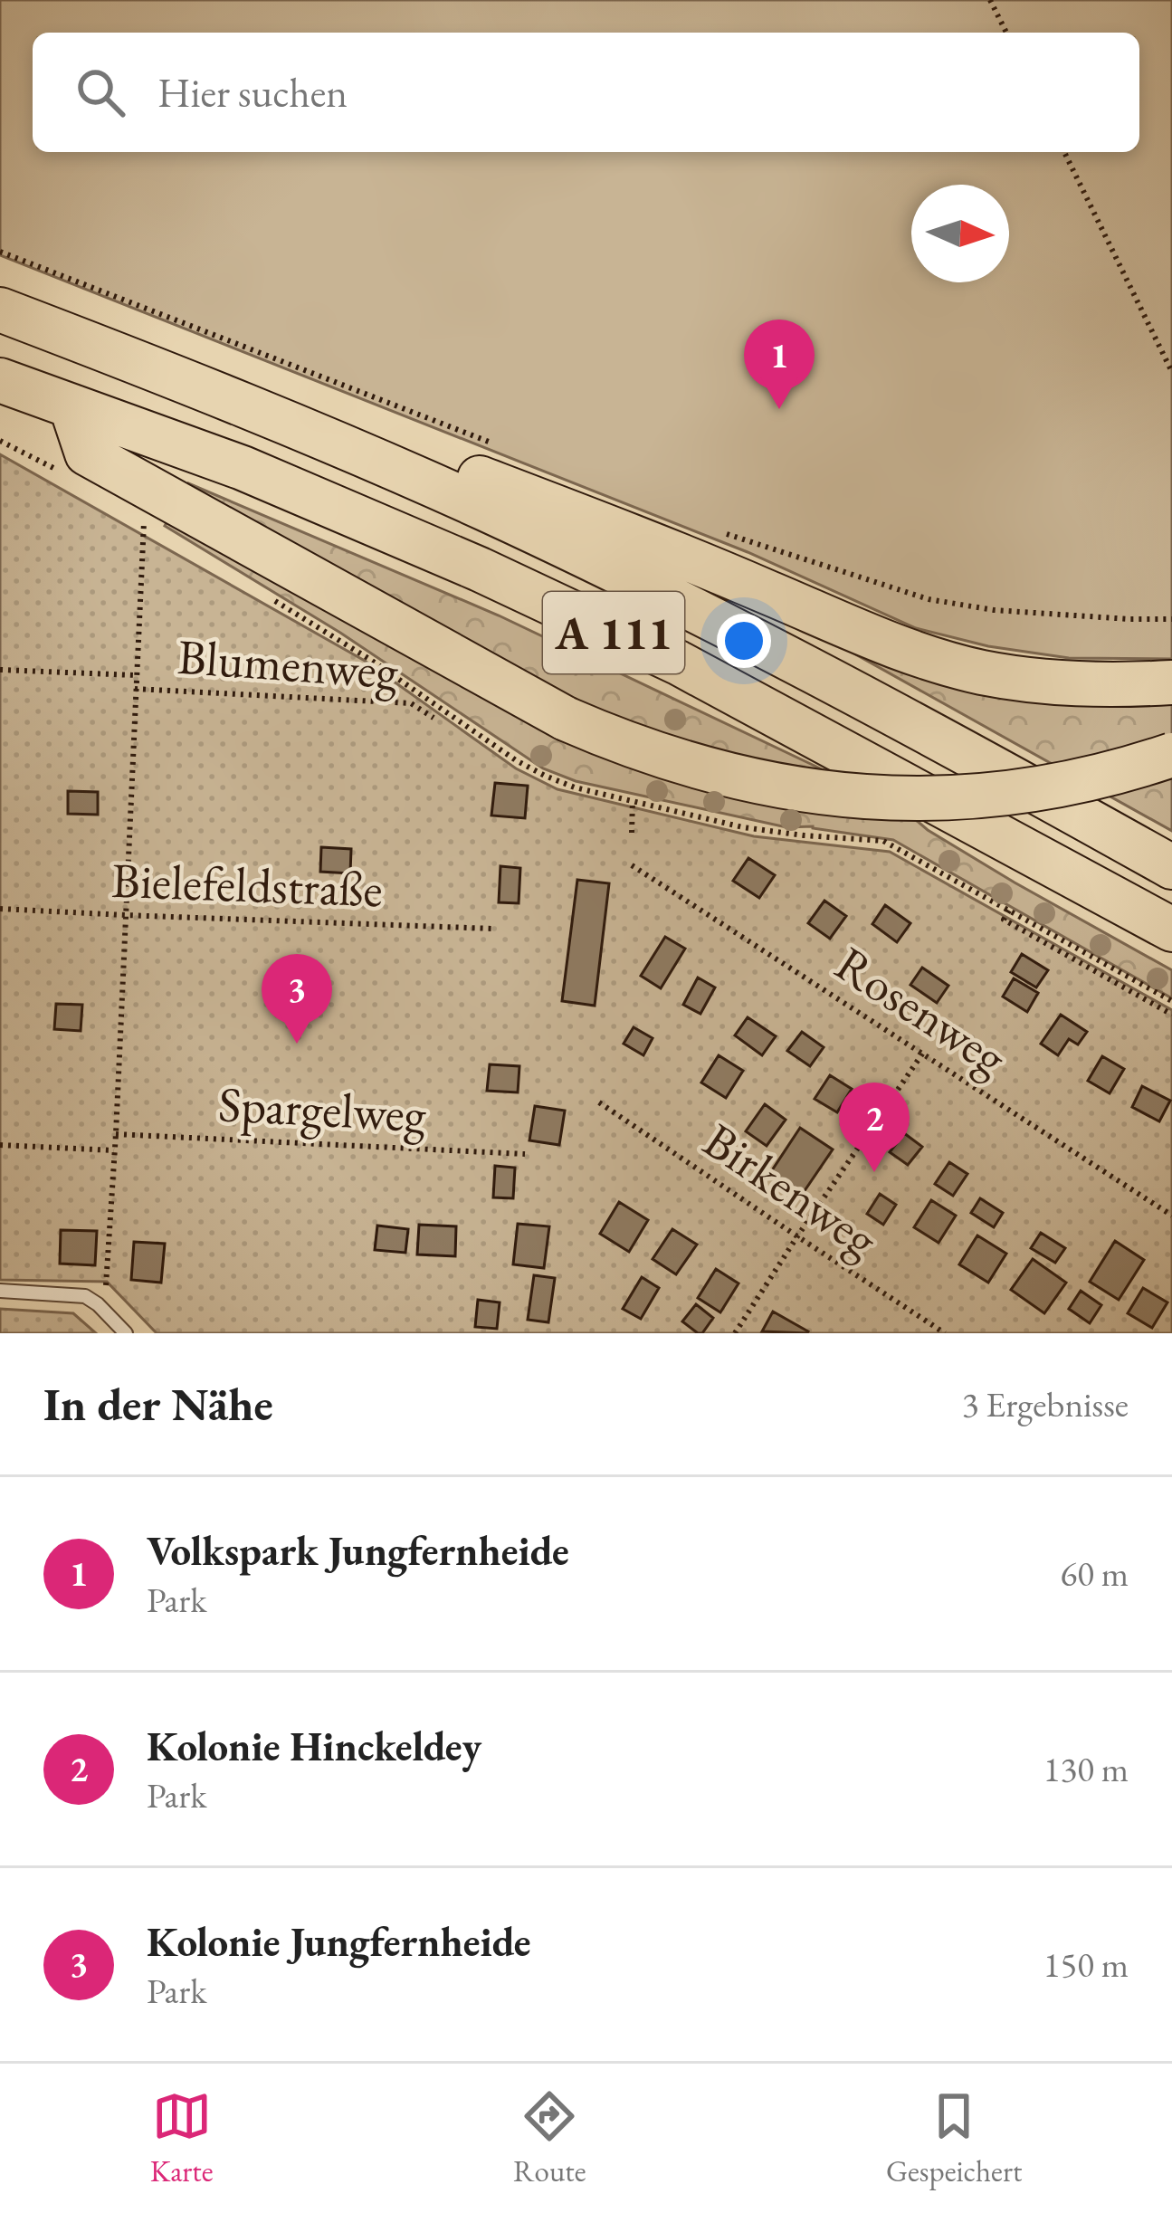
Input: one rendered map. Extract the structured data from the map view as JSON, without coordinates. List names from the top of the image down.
{
  "streets": {
    "highway": ["A 111"],
    "path": [
      "Blumenweg",
      "Bielefeldstraße",
      "Rosenweg",
      "Spargelweg",
      "Birkenweg"
    ]
  },
  "north": "right",
  "page": {
    "search": "Hier suchen",
    "pins": ["1", "3", "2"],
    "heading": ["In der Nähe", "3 Ergebnisse"],
    "list": [
      {
        "mark": "1",
        "name": "Volkspark Jungfernheide",
        "note": "Park",
        "value": "60 m"
      },
      {
        "mark": "2",
        "name": "Kolonie Hinckeldey",
        "note": "Park",
        "value": "130 m"
      },
      {
        "mark": "3",
        "name": "Kolonie Jungfernheide",
        "note": "Park",
        "value": "150 m"
      }
    ],
    "nav": ["Karte", "Route", "Gespeichert"]
  }
}
